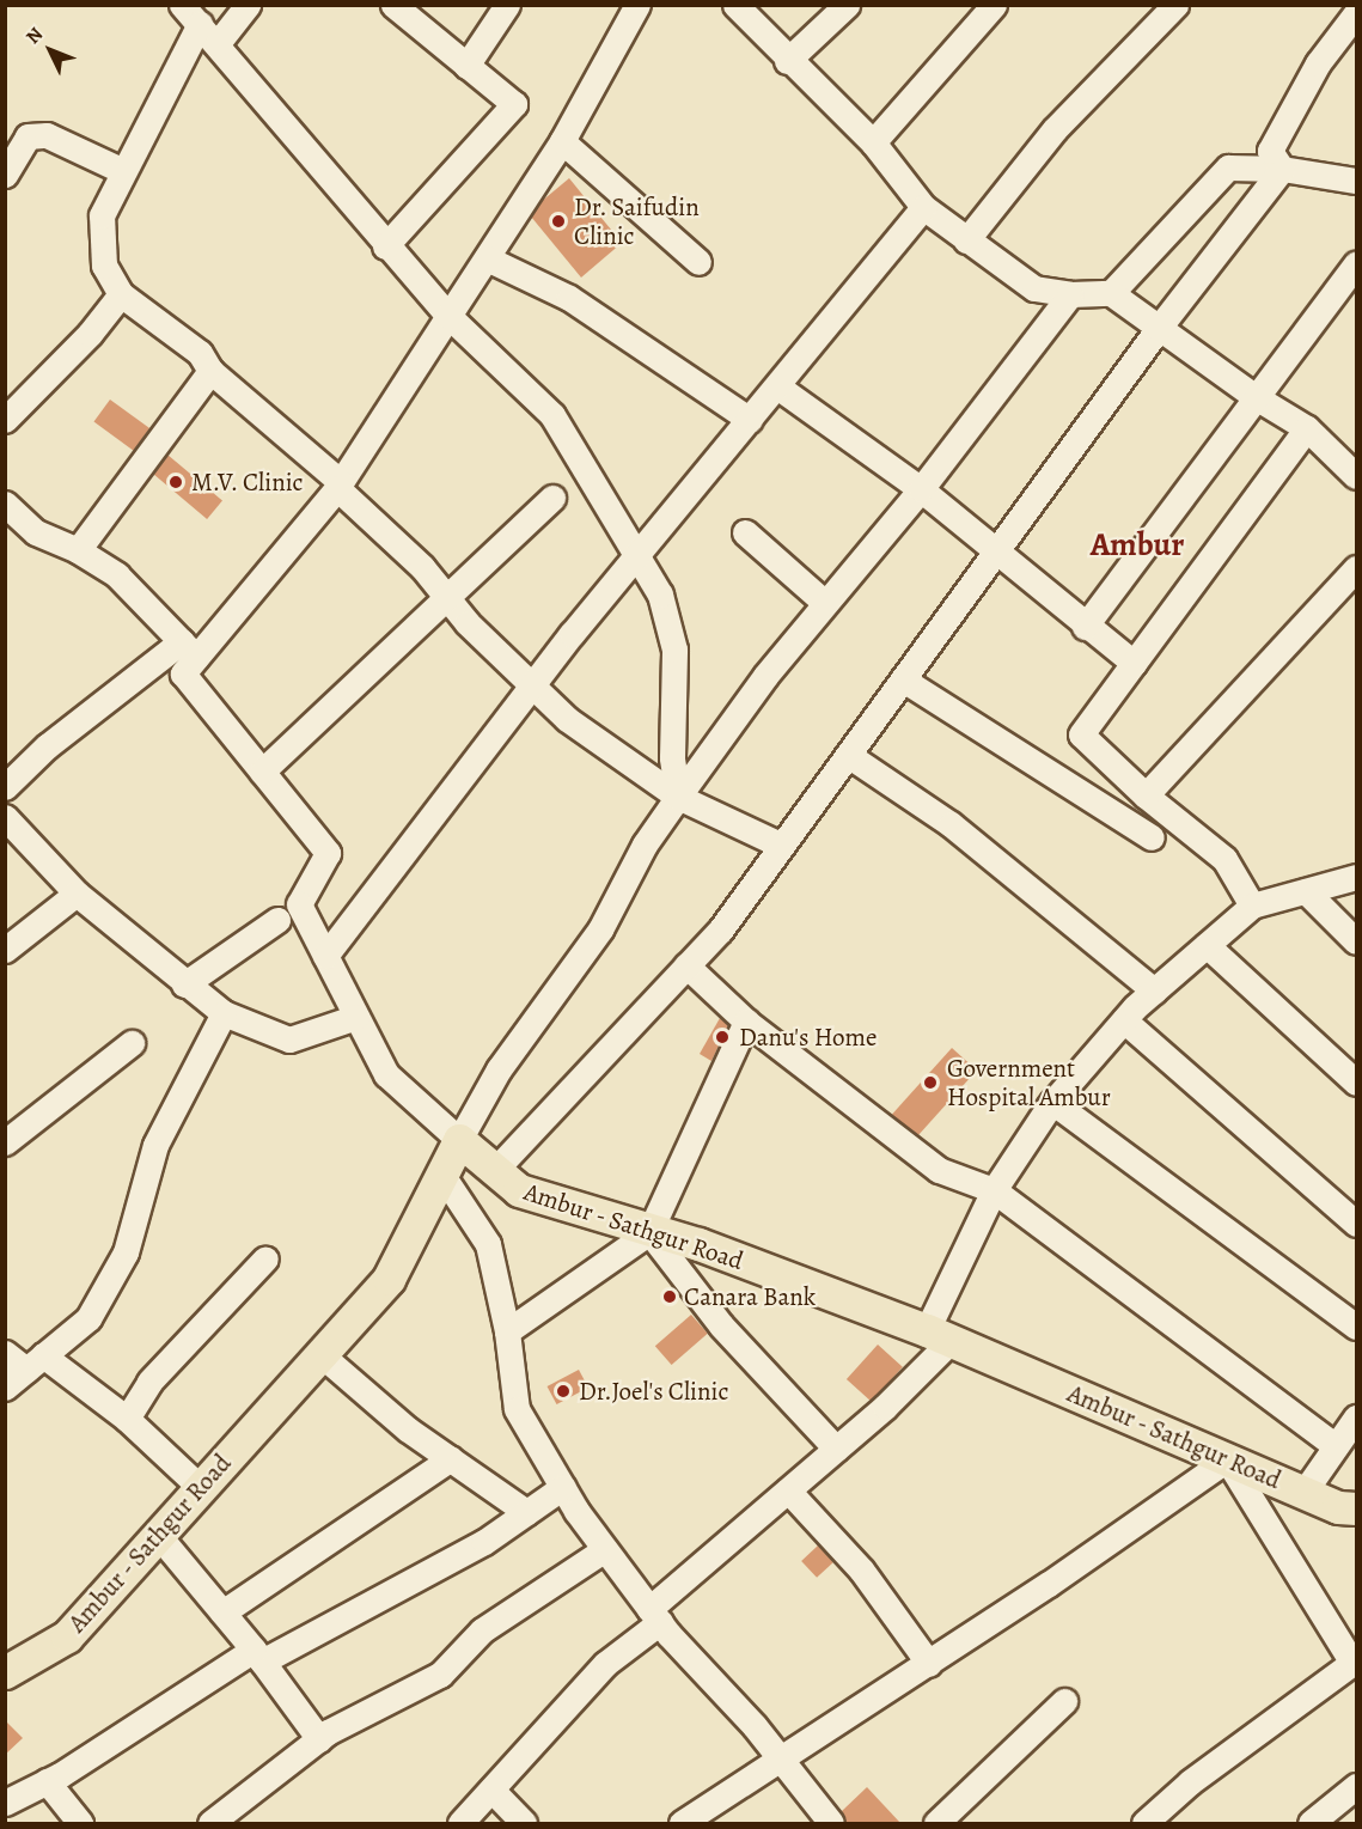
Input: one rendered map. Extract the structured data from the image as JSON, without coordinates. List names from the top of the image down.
{
  "streets": {
    "main road": ["Ambur - Sathgur Road"]
  },
  "districts": ["Ambur"],
  "places": [
    "Dr. Saifudin Clinic",
    "M.V. Clinic",
    "Danu's Home",
    "Government Hospital Ambur",
    "Canara Bank",
    "Dr.Joel's Clinic"
  ],
  "north": "top left"
}
